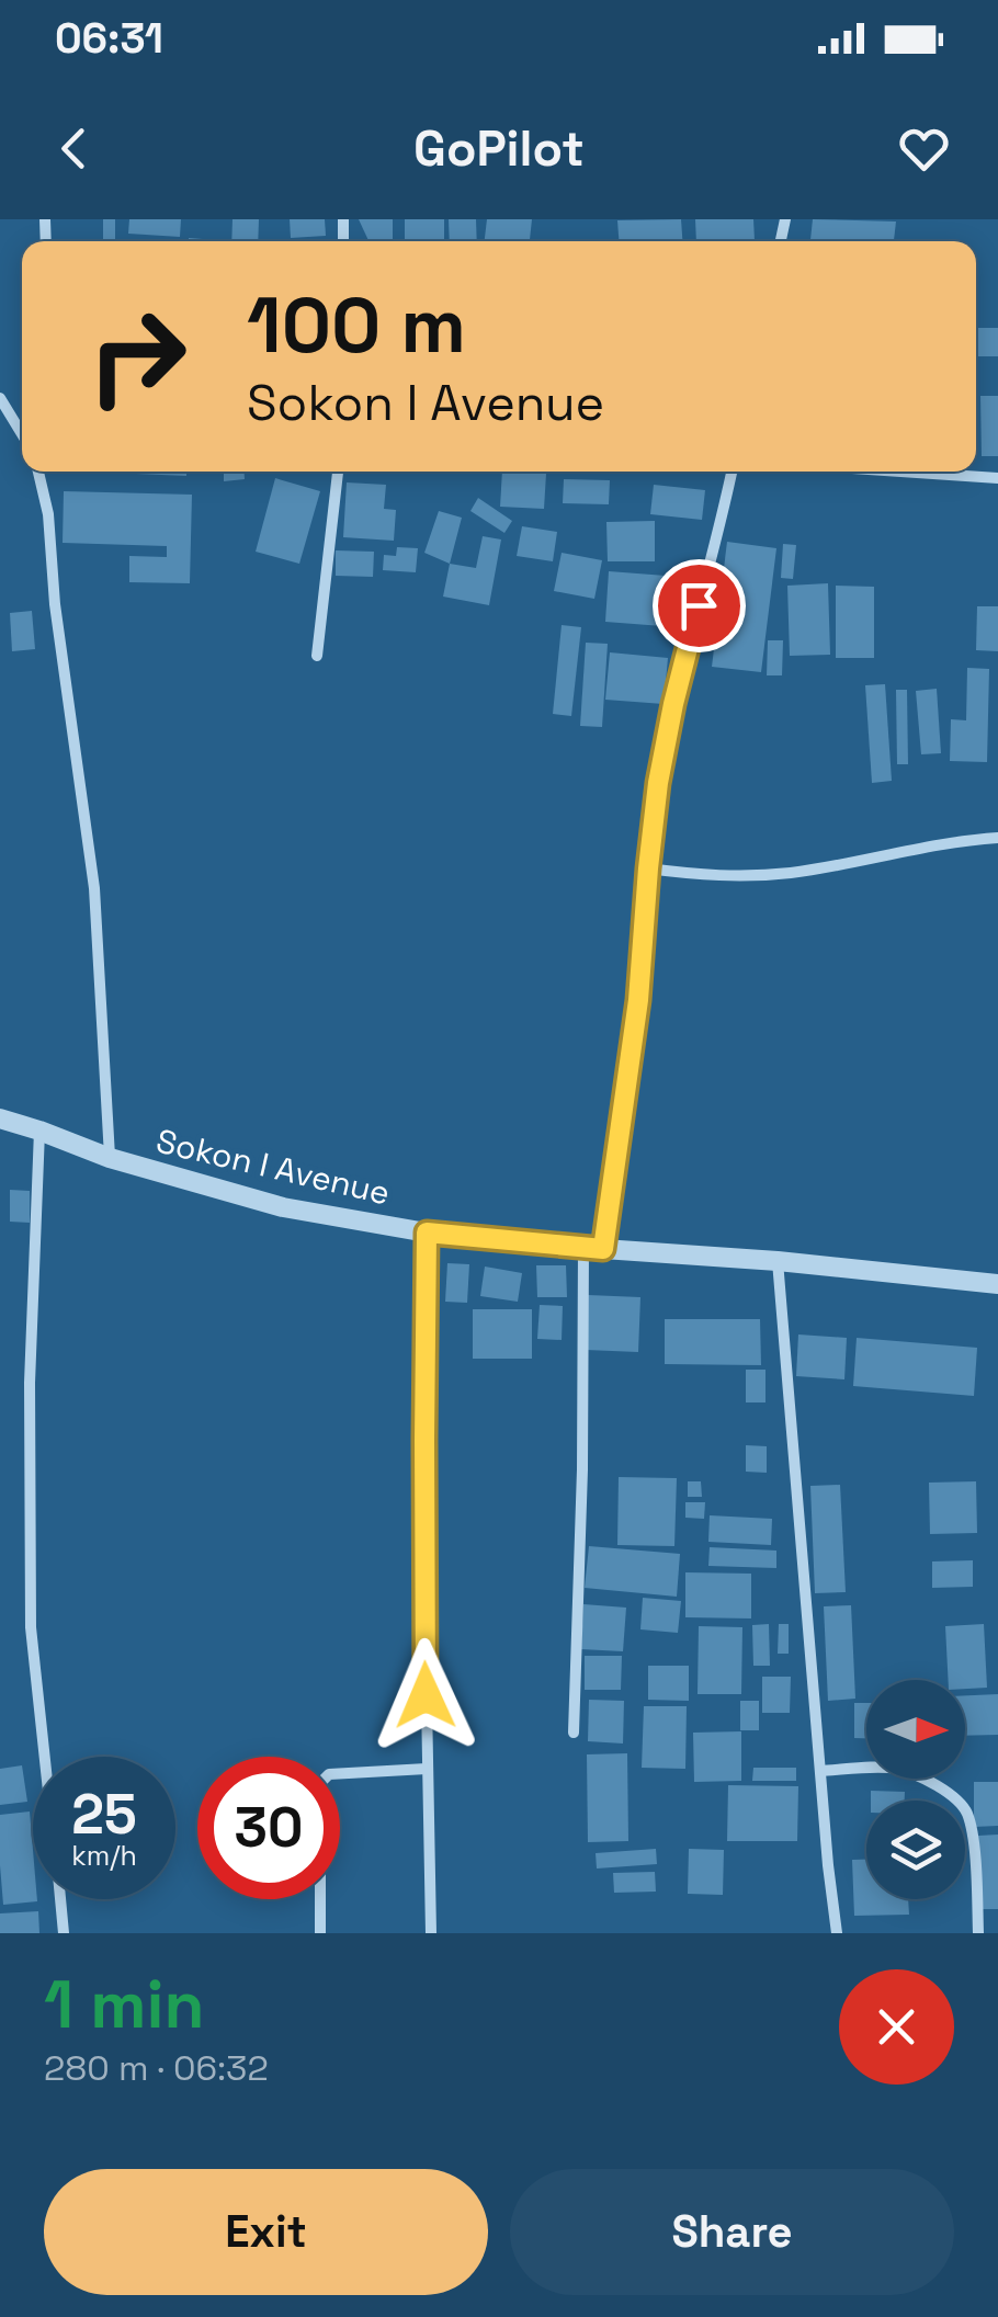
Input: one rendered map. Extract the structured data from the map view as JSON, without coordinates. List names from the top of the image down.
{
  "streets": {
    "street": ["Sokon I Avenue"]
  },
  "north": "right",
  "page": {
    "status": "06:31",
    "header": "GoPilot",
    "turn": ["100 m", "Sokon I Avenue"],
    "speed": "25 km/h",
    "limit": "30",
    "heading": ["1 min", "280 m · 06:32"],
    "buttons": ["Exit", "Share"]
  }
}
